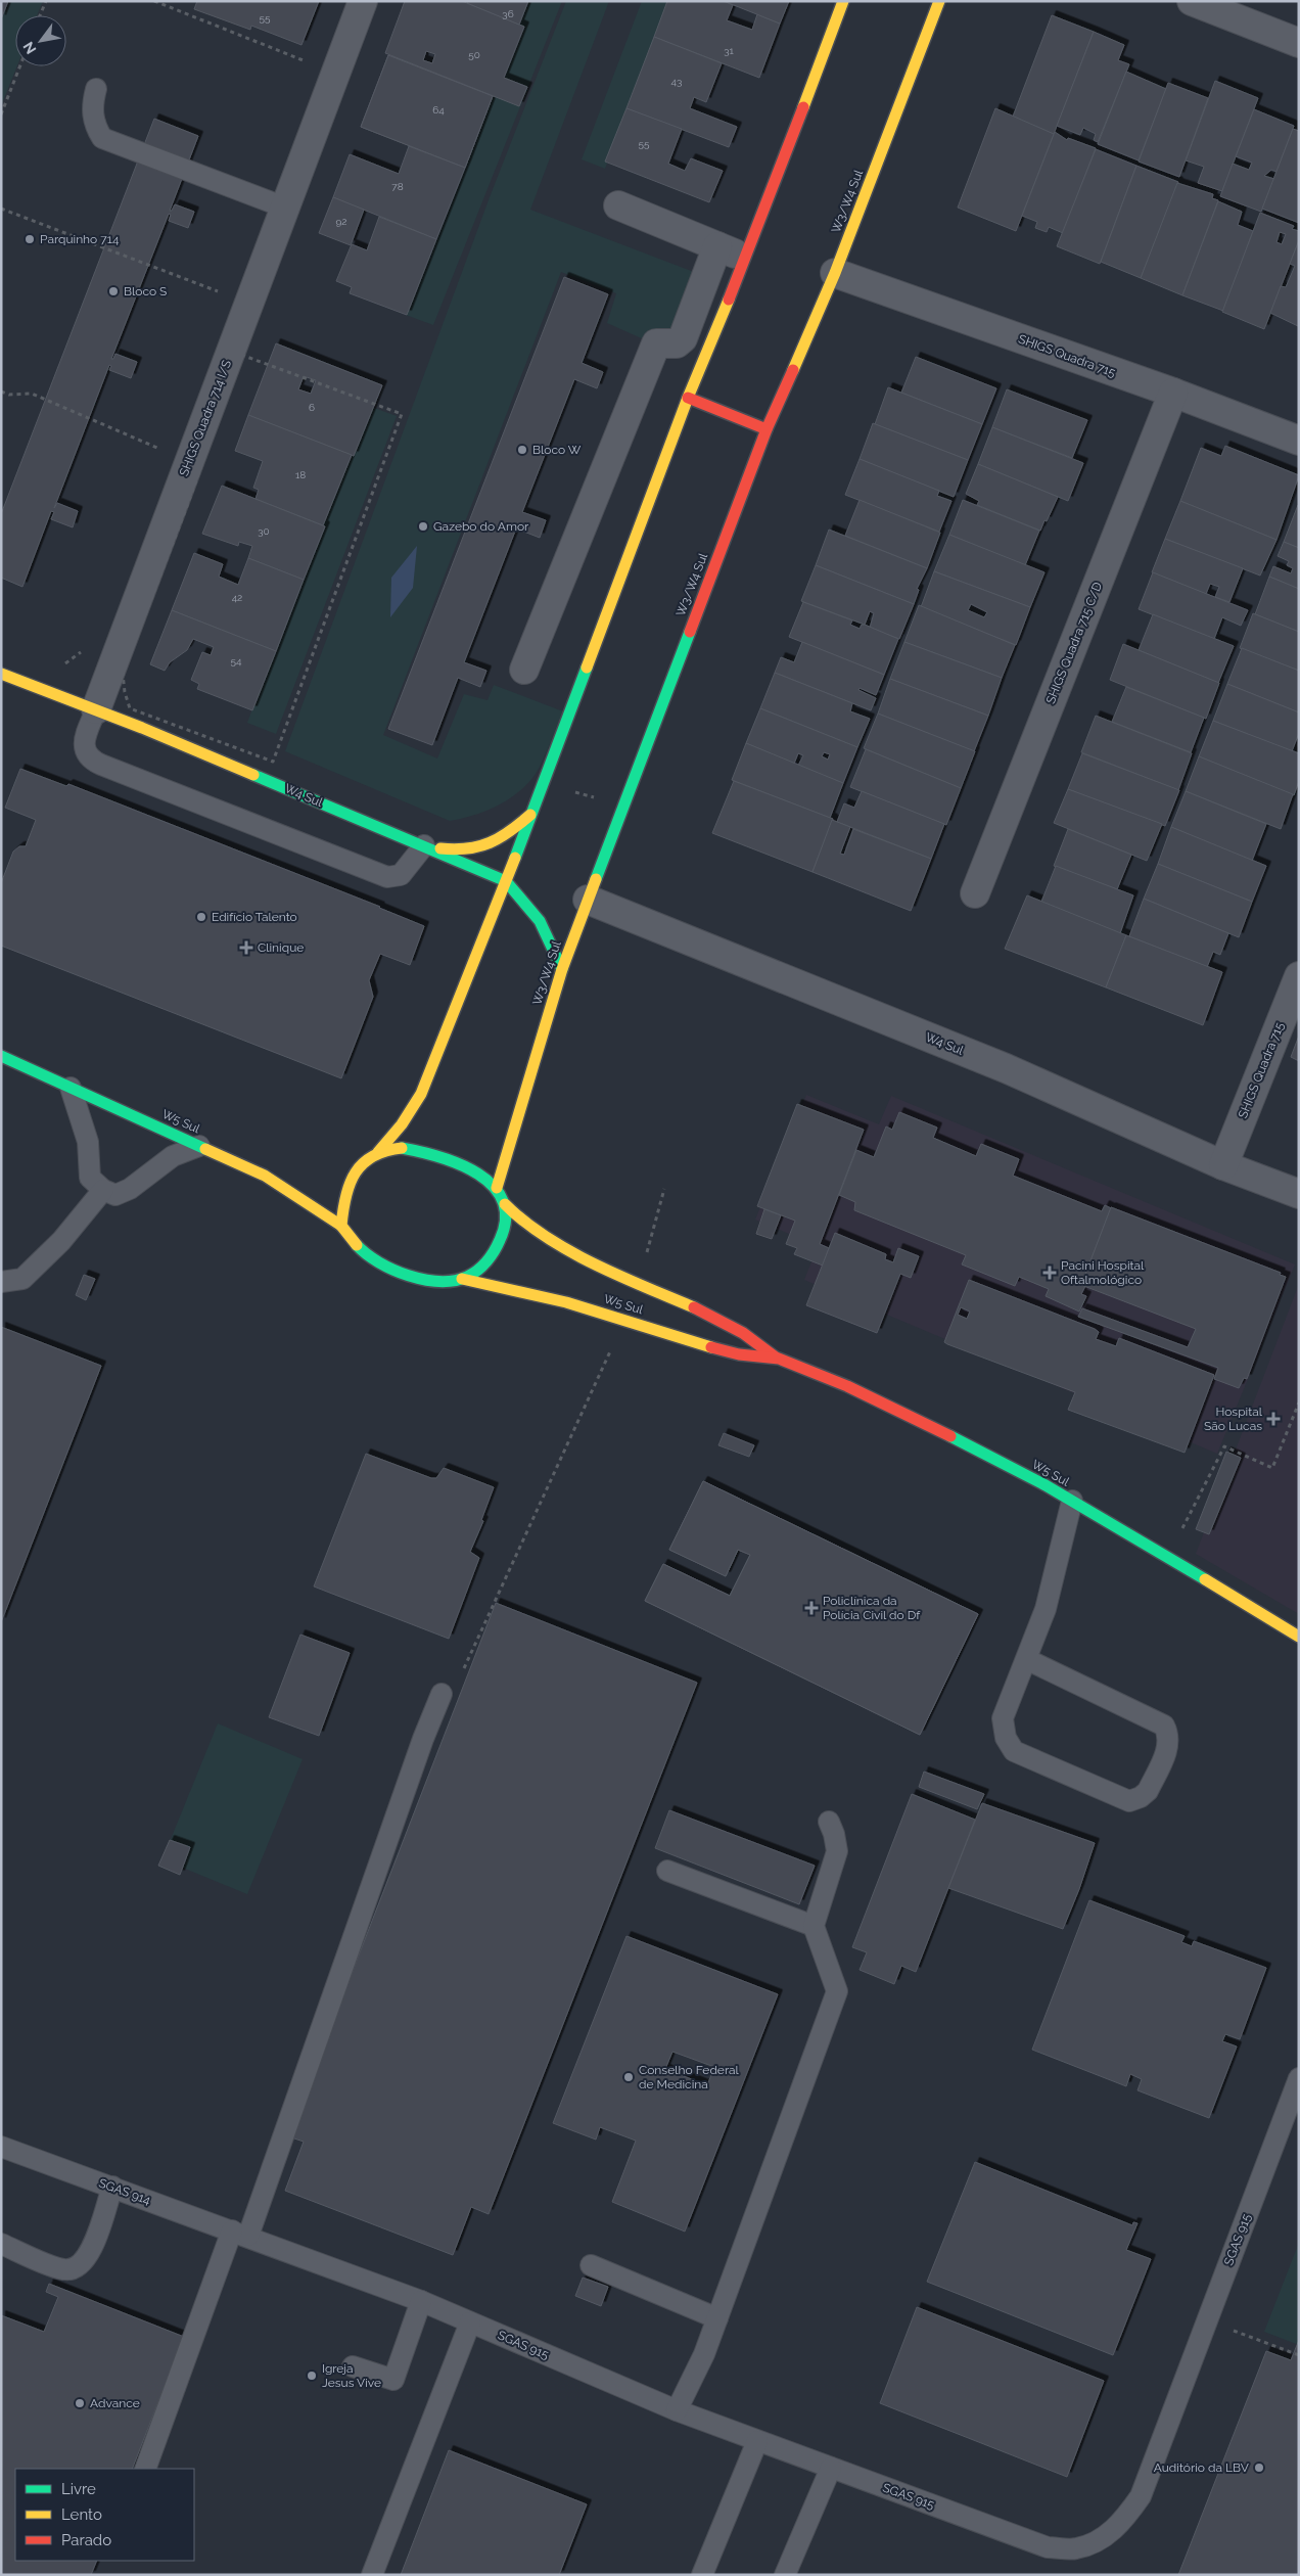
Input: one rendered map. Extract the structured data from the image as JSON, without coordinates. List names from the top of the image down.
{
  "streets": {
    "main road": ["W3/W4 Sul", "W4 Sul", "W5 Sul"],
    "street": ["SHIGS Quadra 715", "SHIGS Quadra 714 I/S", "SHIGS Quadra 715 C/D"],
    "lane": ["SGAS 914", "SGAS 915"]
  },
  "crossings": [
    ["W3/W4 Sul", "SHIGS Quadra 715"],
    ["W3/W4 Sul", "W4 Sul"],
    ["W3/W4 Sul", "W5 Sul"],
    ["SHIGS Quadra 715", "SHIGS Quadra 715 C/D"],
    ["SHIGS Quadra 715", "W4 Sul"],
    ["SHIGS Quadra 714 I/S", "W4 Sul"],
    ["SGAS 914", "SGAS 915"]
  ],
  "places": {
    "other": [
      "Parquinho 714",
      "Bloco S",
      "Bloco W",
      "Gazebo do Amor",
      "Edifício Talento",
      "Conselho Federal de Medicina",
      "Igreja Jesus Vive",
      "Advance",
      "Auditório da LBV"
    ],
    "health": [
      "Clinique",
      "Pacini Hospital Oftalmológico",
      "Hospital São Lucas",
      "Policlínica da Polícia Civil do Df"
    ]
  },
  "house_numbers": [
    "36",
    "55",
    "31",
    "50",
    "43",
    "64",
    "55",
    "78",
    "92",
    "6",
    "18",
    "30",
    "42",
    "54"
  ],
  "legend": ["Livre", "Lento", "Parado"],
  "north": "bottom left"
}
